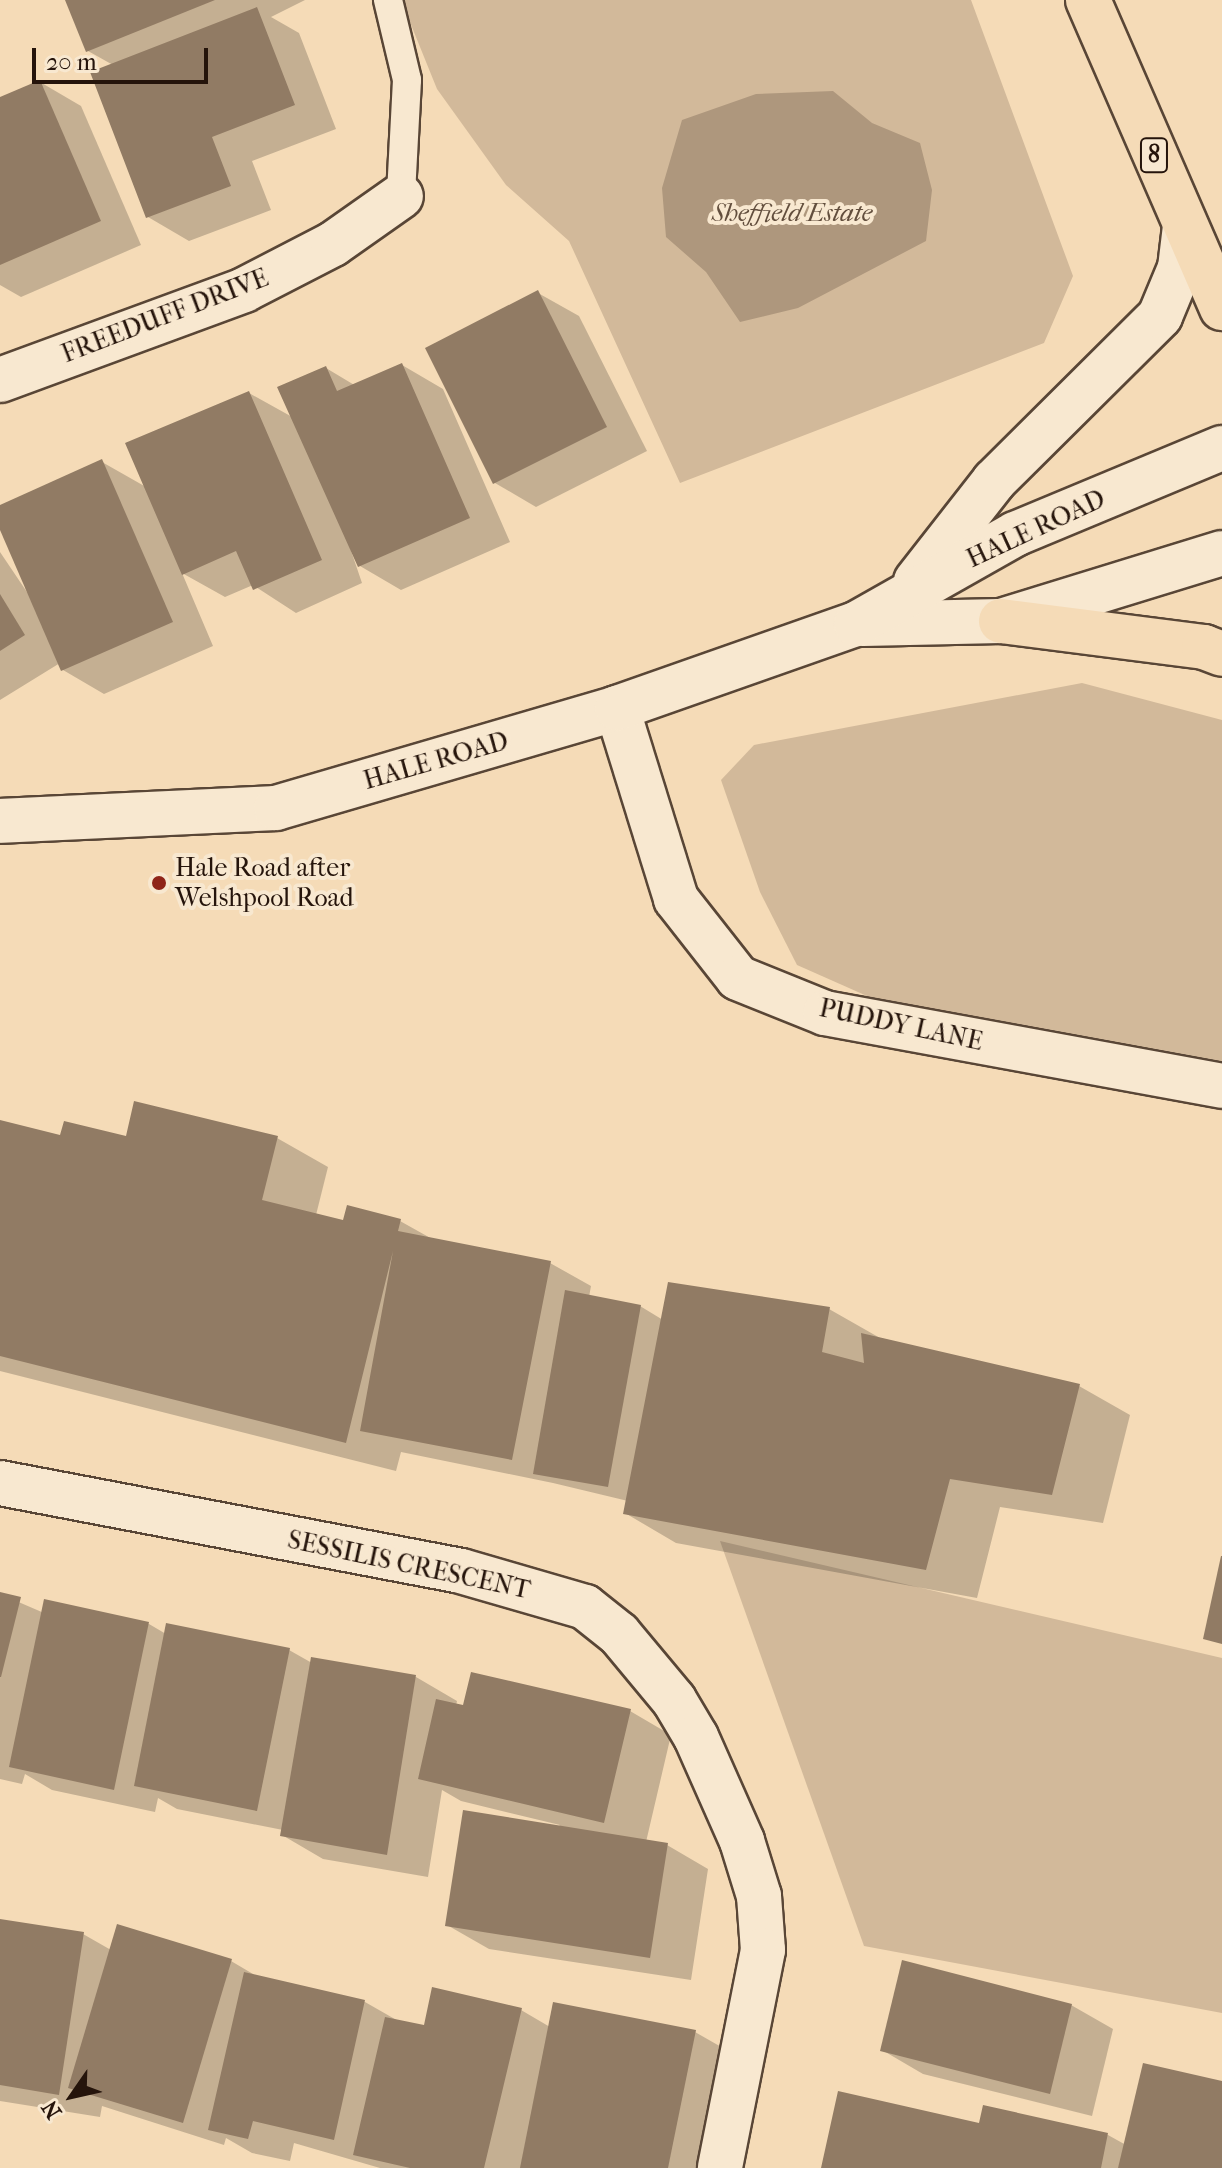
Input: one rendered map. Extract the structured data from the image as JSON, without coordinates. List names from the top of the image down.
{
  "streets": {
    "highway": ["8"],
    "street": [
      "FREEDUFF DRIVE",
      "HALE ROAD",
      "PUDDY LANE",
      "SESSILIS CRESCENT"
    ]
  },
  "crossings": [
    ["HALE ROAD", "PUDDY LANE"]
  ],
  "parks": ["Sheffield Estate"],
  "places": ["Hale Road after Welshpool Road"],
  "scale_bar": "20 m",
  "north": "bottom left"
}
